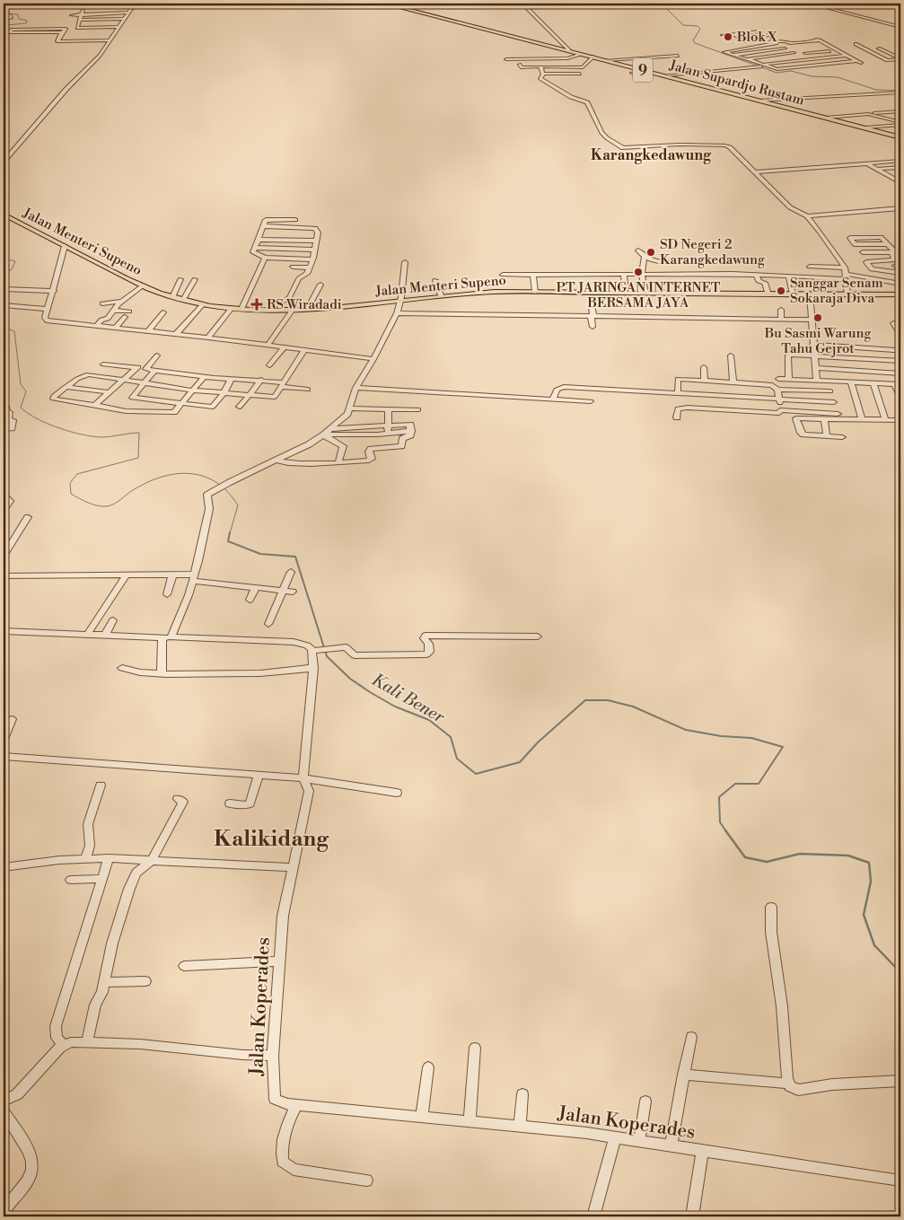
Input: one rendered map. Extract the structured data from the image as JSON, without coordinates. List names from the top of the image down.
{
  "streets": {
    "highway": ["9", "Jalan Supardjo Rustam"],
    "main road": ["Jalan Menteri Supeno"],
    "street": ["Jalan Koperades"]
  },
  "districts": ["Karangkedawung", "Kalikidang"],
  "water": ["Kali Bener"],
  "places": {
    "other": [
      "Blok X",
      "SD Negeri 2 Karangkedawung",
      "PT JARINGAN INTERNET BERSAMA JAYA",
      "Sanggar Senam Sokaraja Diva",
      "Bu Sasmi Warung Tahu Gejrot"
    ],
    "health": ["RS Wiradadi"]
  }
}
